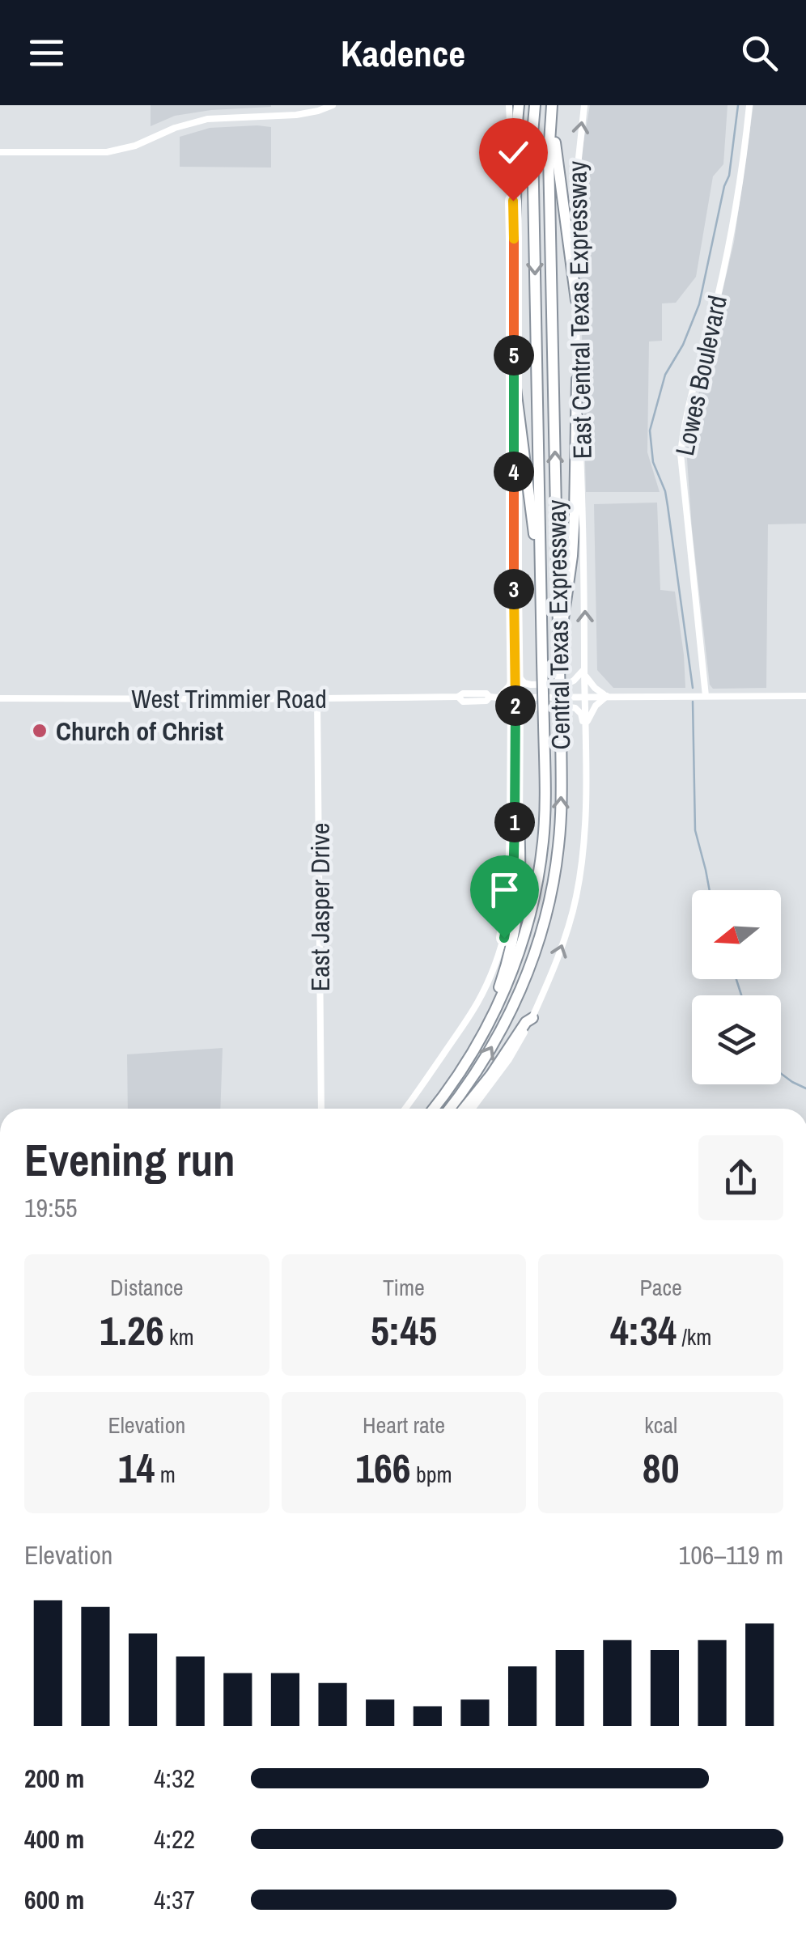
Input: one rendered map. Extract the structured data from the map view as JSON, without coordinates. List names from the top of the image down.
{
  "streets": {
    "highway": ["Central Texas Expressway"],
    "main road": [
      "East Central Texas Expressway",
      "Lowes Boulevard",
      "West Trimmier Road",
      "East Jasper Drive"
    ]
  },
  "crossings": [
    ["East Central Texas Expressway", "West Trimmier Road"],
    ["Lowes Boulevard", "West Trimmier Road"],
    ["West Trimmier Road", "East Jasper Drive"]
  ],
  "one_way": ["East Central Texas Expressway"],
  "places": ["Church of Christ"],
  "north": "left",
  "page": {
    "header": "Kadence",
    "pins": [
      "5",
      "4",
      "3",
      "2",
      "1"
    ],
    "heading": ["Evening run", "19:55"],
    "stats": [
      ["Distance", "1.26 km"],
      ["Time", "5:45"],
      ["Pace", "4:34 /km"],
      ["Elevation", "14 m"],
      ["Heart rate", "166 bpm"],
      ["kcal", "80"]
    ],
    "chart": ["Elevation", "106–119 m"],
    "list": [
      {
        "name": "200 m",
        "note": "4:32"
      },
      {
        "name": "400 m",
        "note": "4:22"
      },
      {
        "name": "600 m",
        "note": "4:37"
      }
    ]
  }
}
